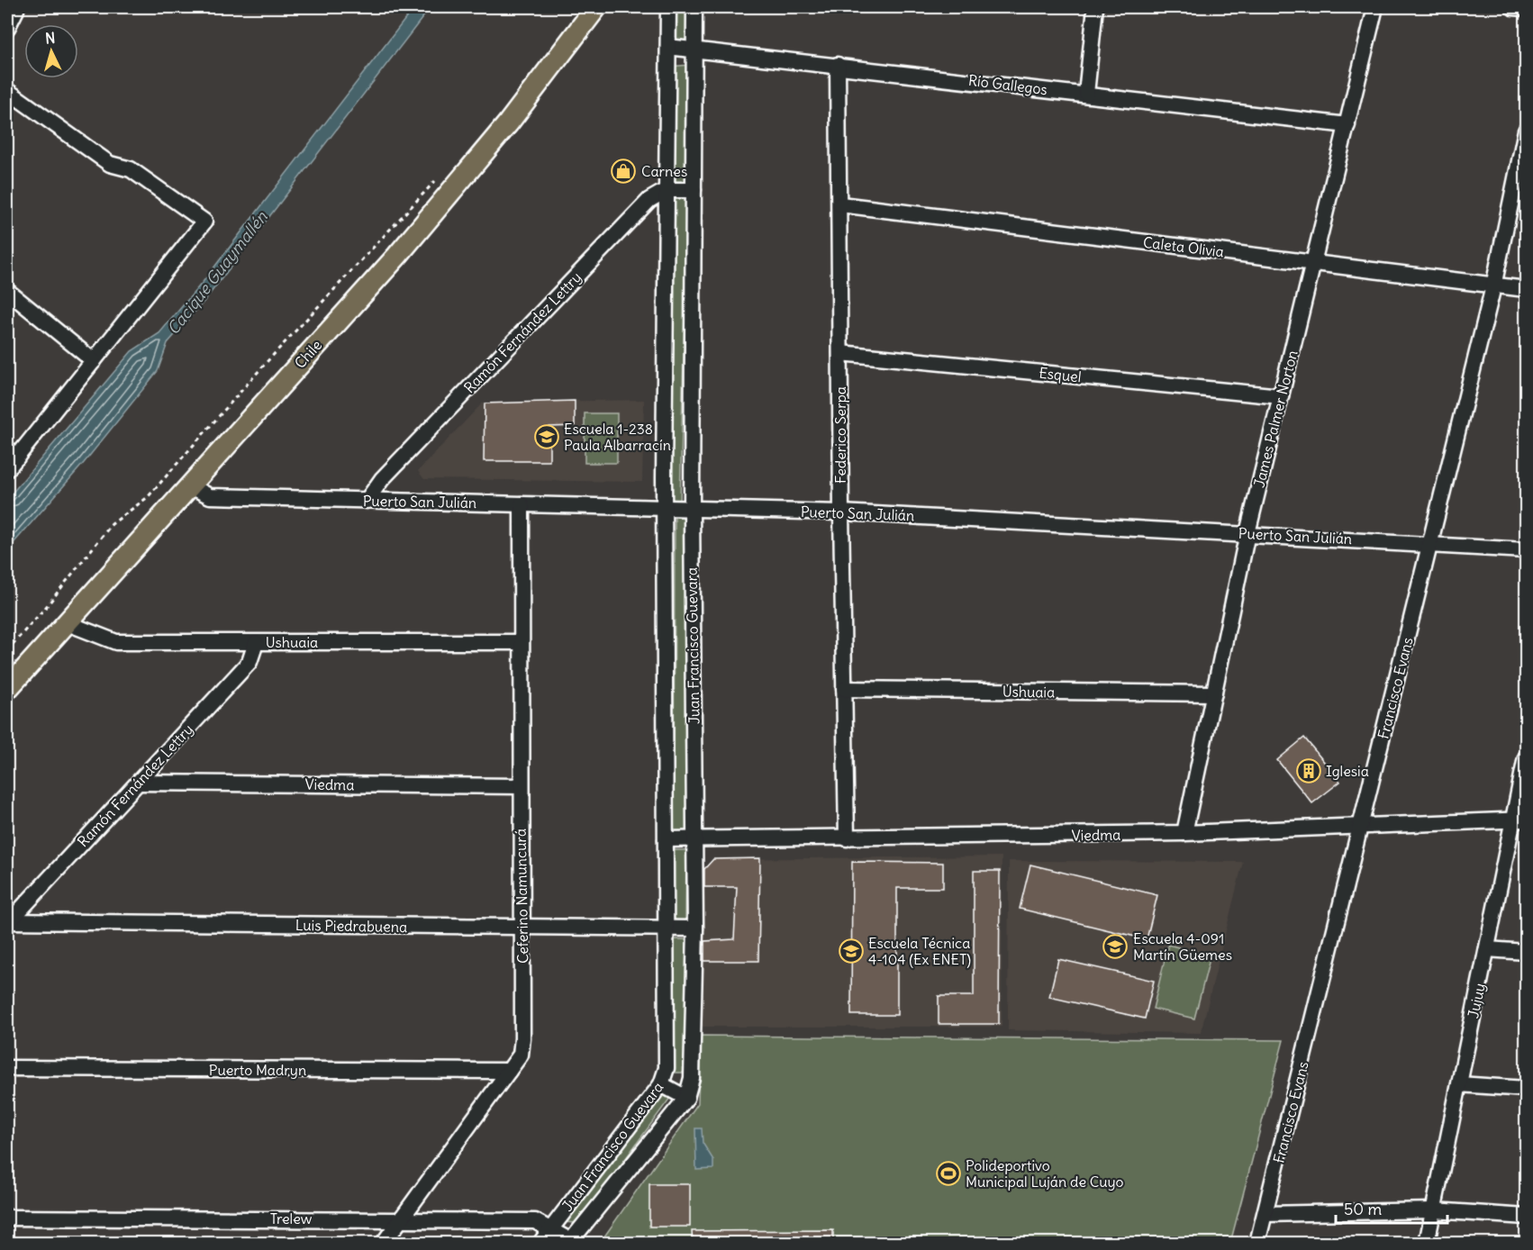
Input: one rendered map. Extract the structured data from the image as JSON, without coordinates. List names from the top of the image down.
{
  "streets": {
    "main road": ["Chile"],
    "street": [
      "Río Gallegos",
      "Caleta Olivia",
      "Ramón Fernández Lettry",
      "Esquel",
      "James Palmer Norton",
      "Federico Serpa",
      "Puerto San Julián",
      "Ushuaia",
      "Juan Francisco Guevara",
      "Francisco Evans",
      "Viedma",
      "Ceferino Namuncurá",
      "Luis Piedrabuena",
      "Jujuy",
      "Puerto Madryn",
      "Trelew"
    ]
  },
  "crossings": [
    ["Río Gallegos", "James Palmer Norton"],
    ["Río Gallegos", "Federico Serpa"],
    ["Río Gallegos", "Juan Francisco Guevara"],
    ["Caleta Olivia", "James Palmer Norton"],
    ["Caleta Olivia", "Federico Serpa"],
    ["Caleta Olivia", "Francisco Evans"],
    ["Ramón Fernández Lettry", "Puerto San Julián"],
    ["Ramón Fernández Lettry", "Ushuaia"],
    ["Ramón Fernández Lettry", "Juan Francisco Guevara"],
    ["Ramón Fernández Lettry", "Viedma"],
    ["Ramón Fernández Lettry", "Luis Piedrabuena"],
    ["Chile", "Puerto San Julián"],
    ["Chile", "Ushuaia"],
    ["Esquel", "James Palmer Norton"],
    ["Esquel", "Federico Serpa"],
    ["James Palmer Norton", "Puerto San Julián"],
    ["James Palmer Norton", "Ushuaia"],
    ["James Palmer Norton", "Viedma"],
    ["Federico Serpa", "Puerto San Julián"],
    ["Federico Serpa", "Ushuaia"],
    ["Federico Serpa", "Viedma"],
    ["Puerto San Julián", "Juan Francisco Guevara"],
    ["Puerto San Julián", "Francisco Evans"],
    ["Puerto San Julián", "Ceferino Namuncurá"],
    ["Ushuaia", "Ceferino Namuncurá"],
    ["Juan Francisco Guevara", "Viedma"],
    ["Juan Francisco Guevara", "Luis Piedrabuena"],
    ["Juan Francisco Guevara", "Trelew"],
    ["Francisco Evans", "Viedma"],
    ["Viedma", "Ceferino Namuncurá"],
    ["Viedma", "Jujuy"],
    ["Ceferino Namuncurá", "Luis Piedrabuena"],
    ["Ceferino Namuncurá", "Puerto Madryn"],
    ["Ceferino Namuncurá", "Trelew"]
  ],
  "water": ["Cacique Guaymallén"],
  "places": {
    "shop": ["Carnes"],
    "school or university": ["Escuela 1-238 Paula Albarracín", "Escuela 4-091 Martín Güemes", "Escuela Técnica 4-104 (Ex ENET)"],
    "building": ["Iglesia"],
    "sports": ["Polideportivo Municipal Luján de Cuyo"]
  },
  "scale_bar": "50 m",
  "north": "top"
}
